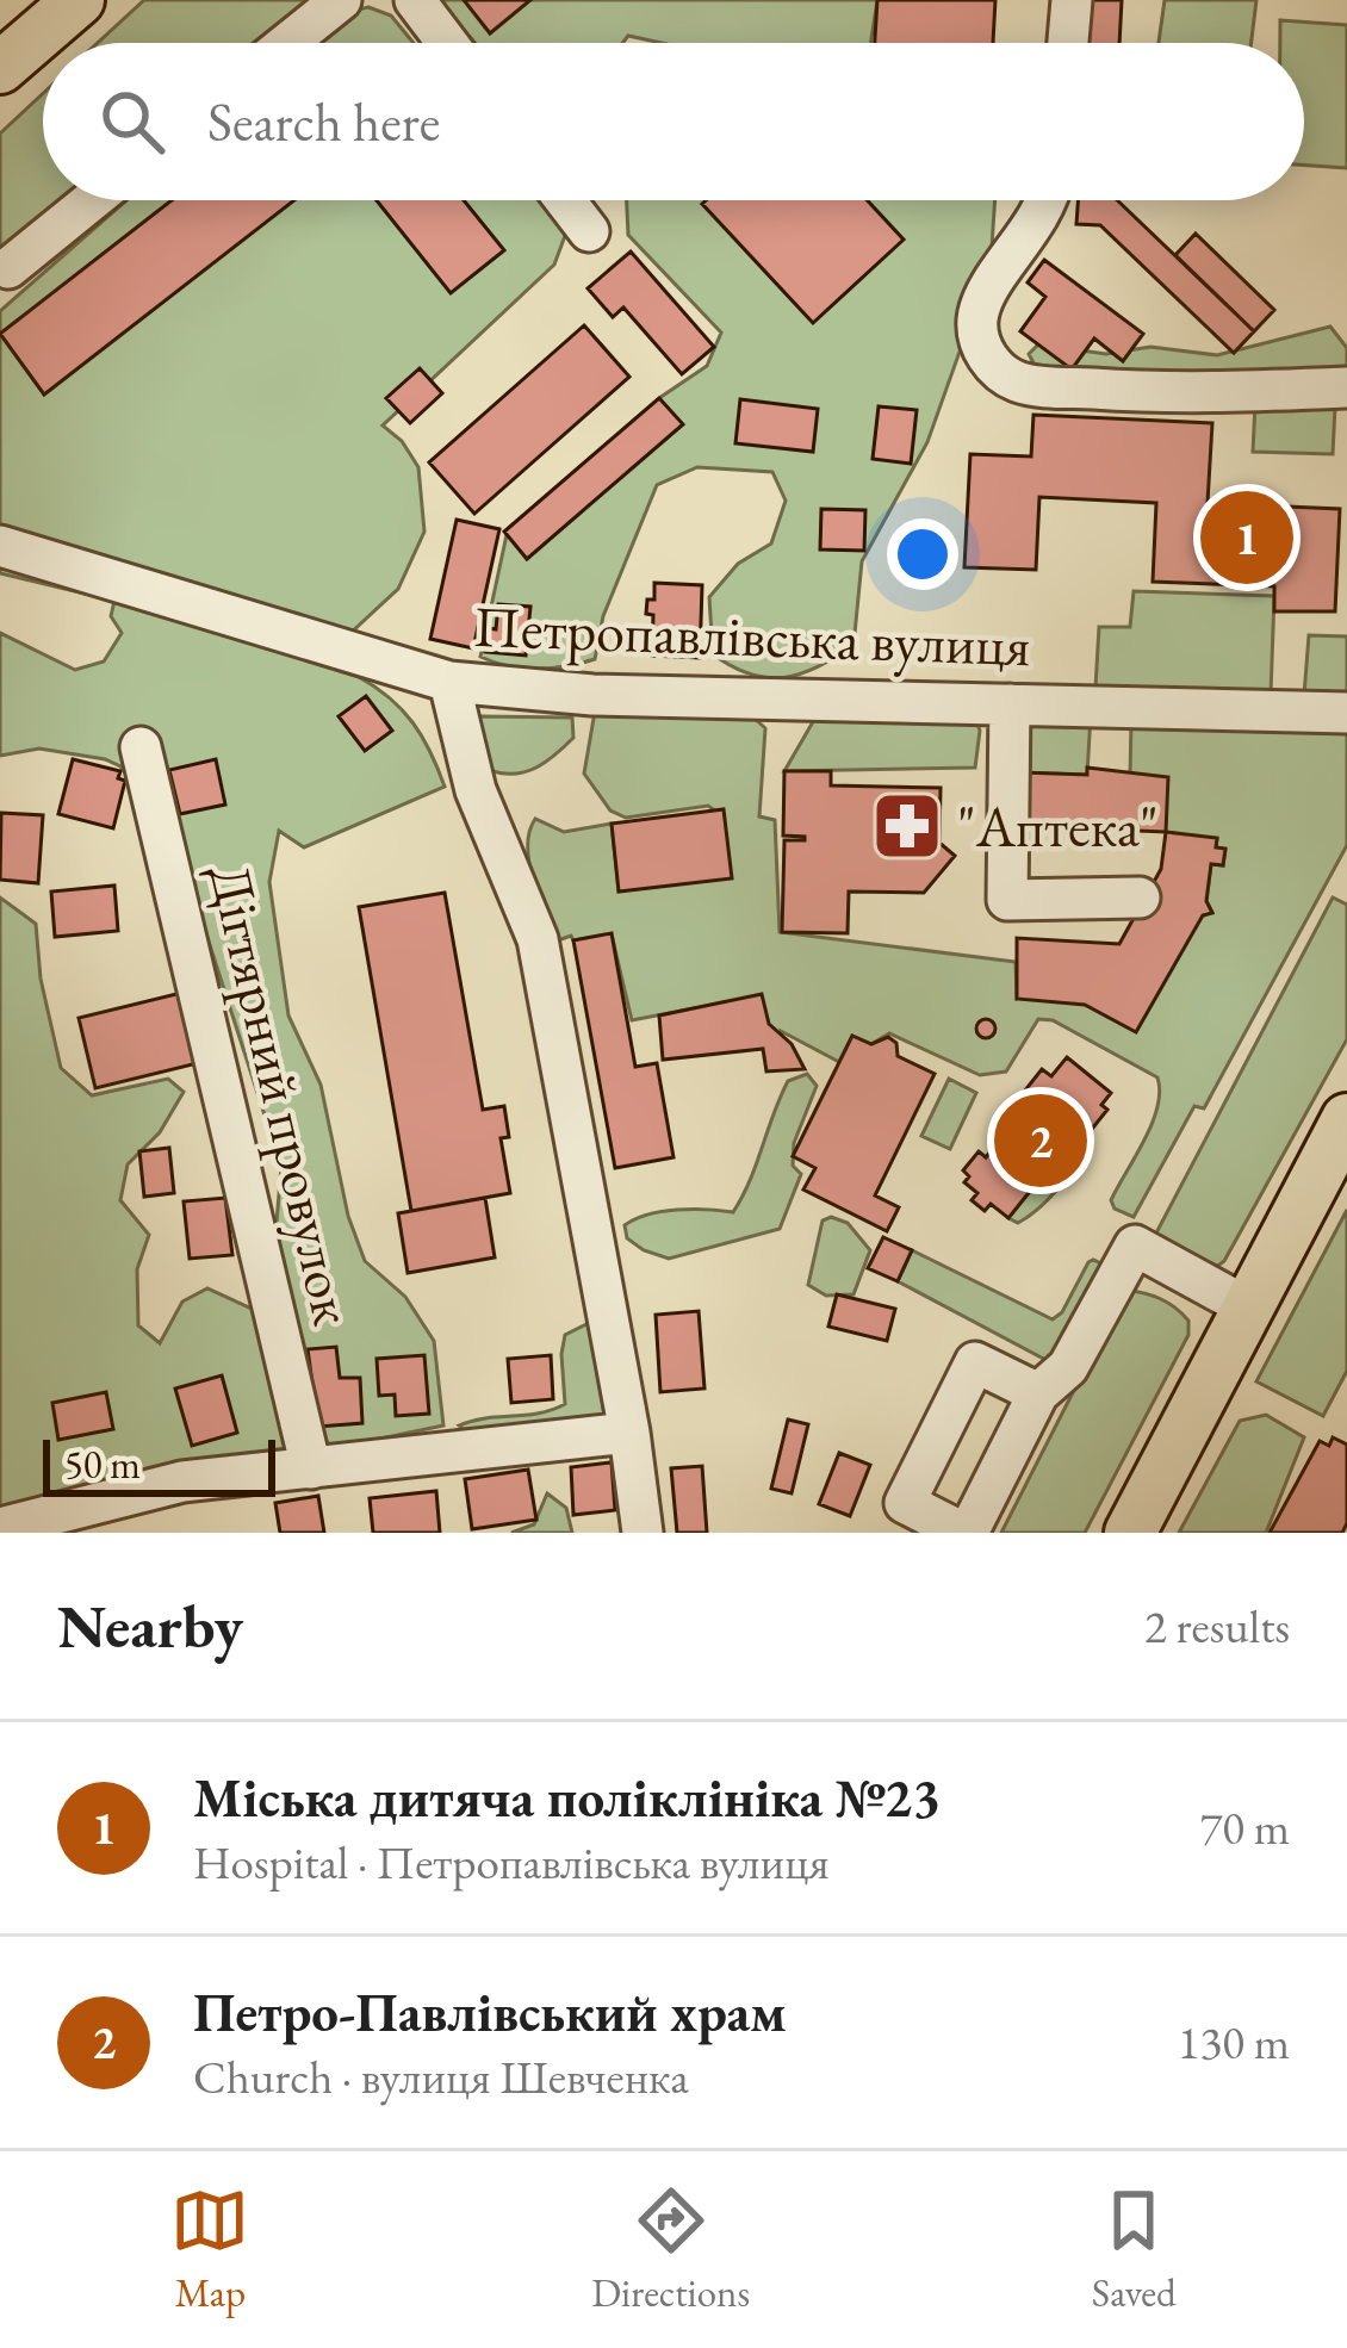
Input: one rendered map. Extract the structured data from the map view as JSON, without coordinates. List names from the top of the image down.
{
  "streets": {
    "street": ["Петропавлівська вулиця", "Дігтярний провулок"]
  },
  "places": {
    "pharmacy": ["\"Аптека\""]
  },
  "scale_bar": "50 m",
  "page": {
    "search": "Search here",
    "pins": ["1", "2"],
    "scale": "50 m",
    "heading": ["Nearby", "2 results"],
    "list": [
      {
        "mark": "1",
        "name": "Міська дитяча поліклініка №23",
        "note": "Hospital · Петропавлівська вулиця",
        "value": "70 m"
      },
      {
        "mark": "2",
        "name": "Петро-Павлівський храм",
        "note": "Church · вулиця Шевченка",
        "value": "130 m"
      }
    ],
    "nav": ["Map", "Directions", "Saved"]
  }
}
